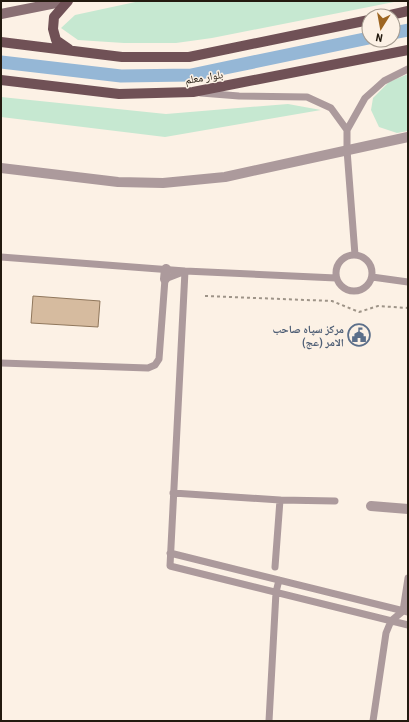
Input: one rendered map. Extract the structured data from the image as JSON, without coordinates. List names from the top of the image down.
{
  "streets": {
    "main road": ["بلوار معلم"]
  },
  "places": {
    "public building": ["مرکز سپاه صاحب الامر (عج)"]
  },
  "north": "bottom"
}
